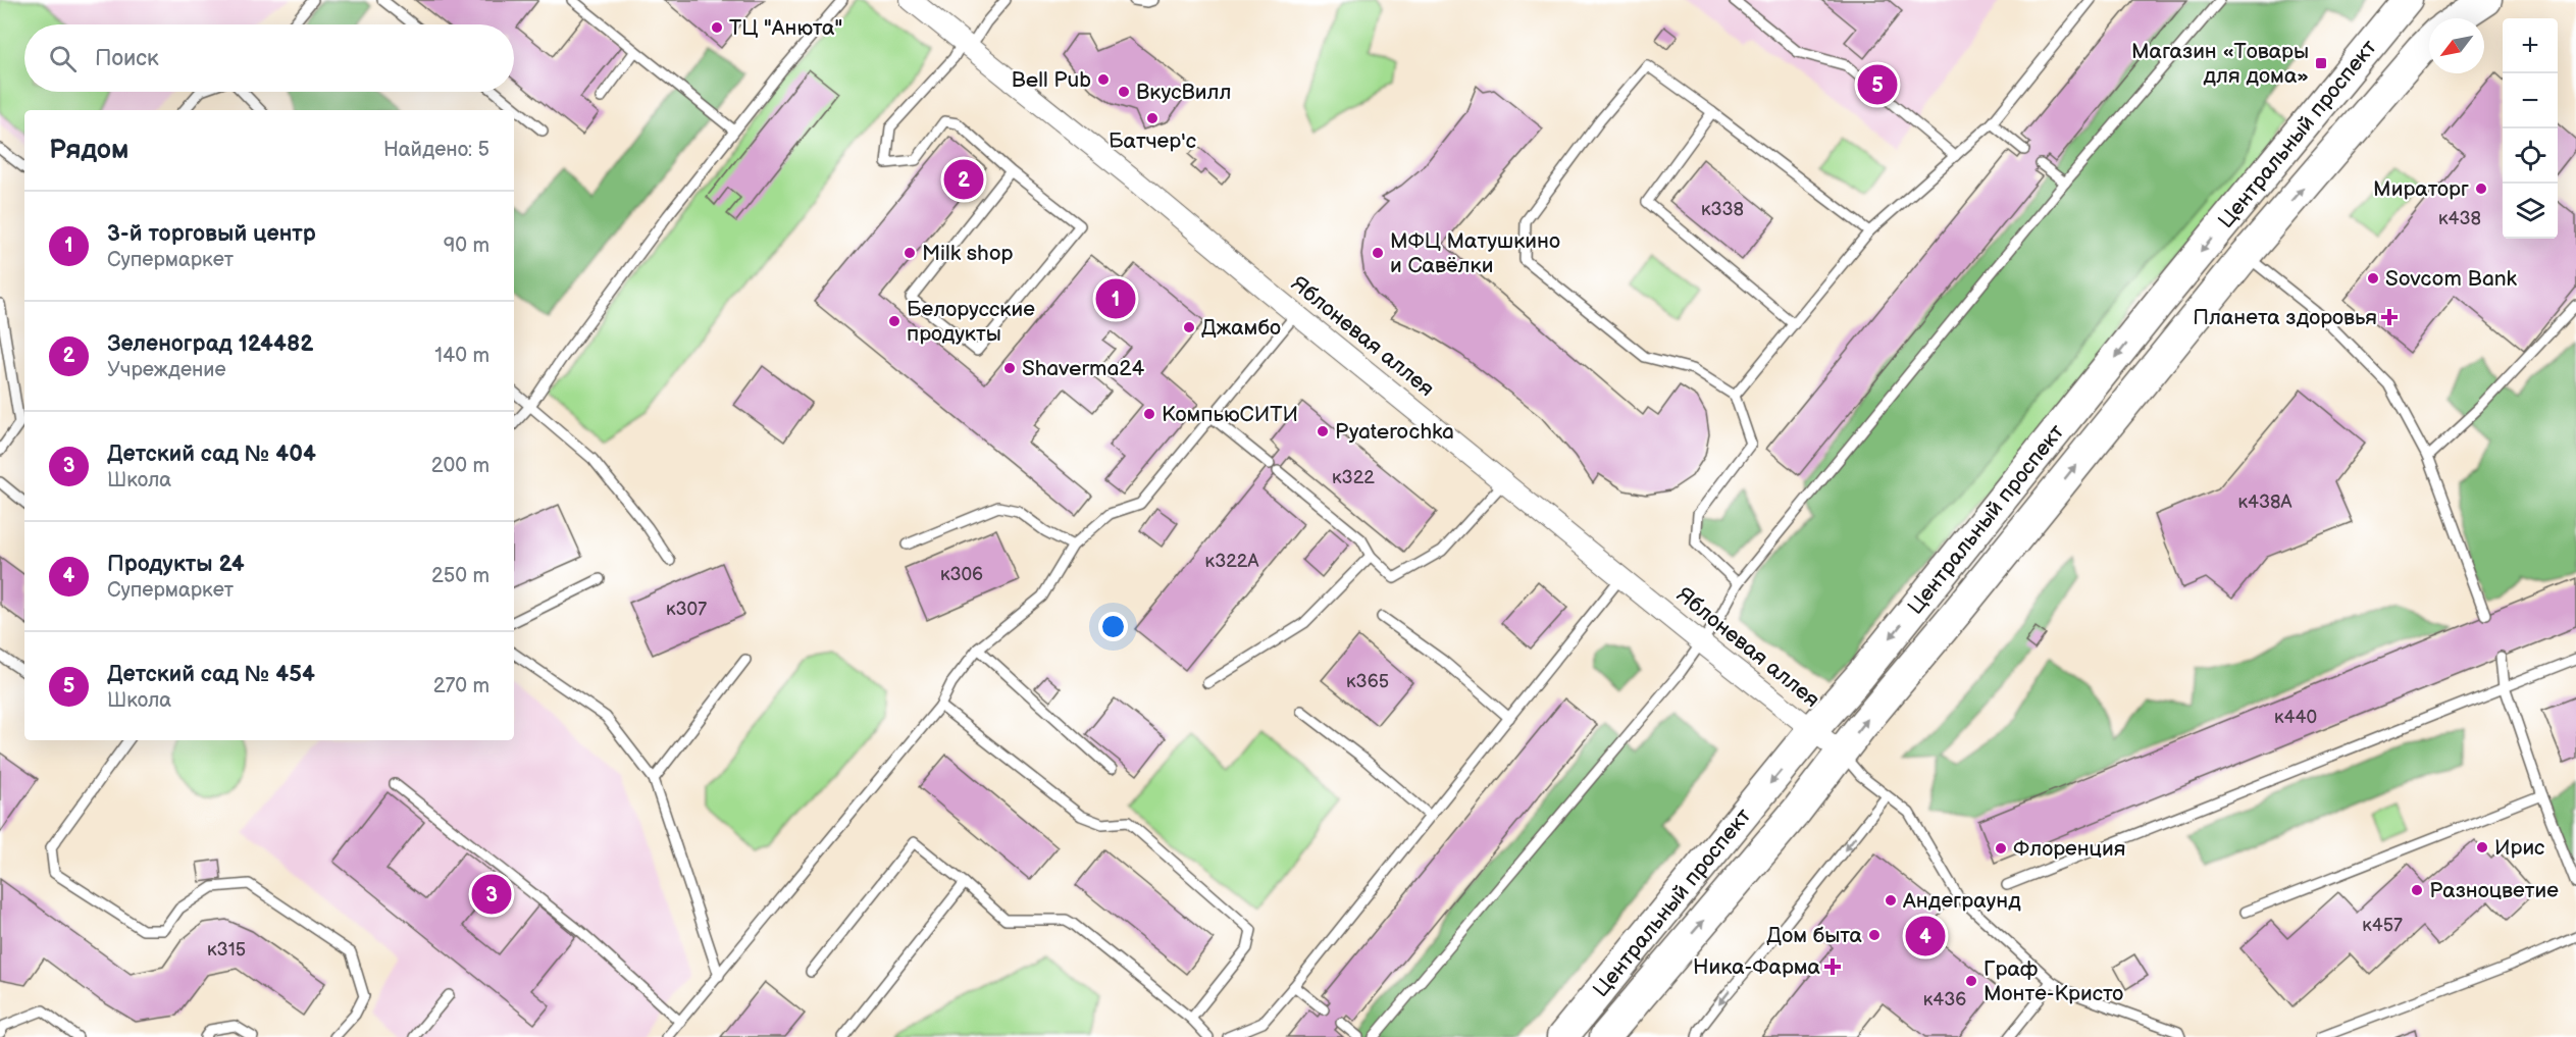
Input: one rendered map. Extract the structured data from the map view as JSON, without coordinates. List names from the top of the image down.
{
  "streets": {
    "main road": ["Центральный проспект"],
    "street": ["Яблоневая аллея"]
  },
  "crossings": [
    ["Центральный проспект", "Яблоневая аллея"]
  ],
  "places": {
    "other": [
      "ТЦ \"Анюта\"",
      "Bell Pub",
      "ВкусВилл",
      "Батчер'с",
      "Мираторг",
      "Milk shop",
      "МФЦ Матушкино и Савёлки",
      "Sovcom Bank",
      "Белорусские продукты",
      "Джамбо",
      "Shaverma24",
      "КомпьюСИТИ",
      "Pyaterochka",
      "Ирис",
      "Флоренция",
      "Разноцветие",
      "Андеграунд",
      "Дом быта",
      "Граф Монте-Кристо"
    ],
    "transit": ["Магазин «Товары для дома»"],
    "health": ["Планета здоровья", "Ника-Фарма"]
  },
  "house_numbers": [
    "к338",
    "к438",
    "к322",
    "к438А",
    "к322А",
    "к306",
    "к307",
    "к365",
    "к440",
    "к457",
    "к315",
    "к436"
  ],
  "north": "bottom left",
  "page": {
    "map_buttons": ["+", "−"],
    "search": "Поиск",
    "pins": [
      "5",
      "2",
      "1",
      "3",
      "4"
    ],
    "heading": ["Рядом", "Найдено: 5"],
    "list": [
      {
        "mark": "1",
        "name": "3-й торговый центр",
        "note": "Супермаркет",
        "value": "90 m"
      },
      {
        "mark": "2",
        "name": "Зеленоград 124482",
        "note": "Учреждение",
        "value": "140 m"
      },
      {
        "mark": "3",
        "name": "Детский сад № 404",
        "note": "Школа",
        "value": "200 m"
      },
      {
        "mark": "4",
        "name": "Продукты 24",
        "note": "Супермаркет",
        "value": "250 m"
      },
      {
        "mark": "5",
        "name": "Детский сад № 454",
        "note": "Школа",
        "value": "270 m"
      }
    ]
  }
}
